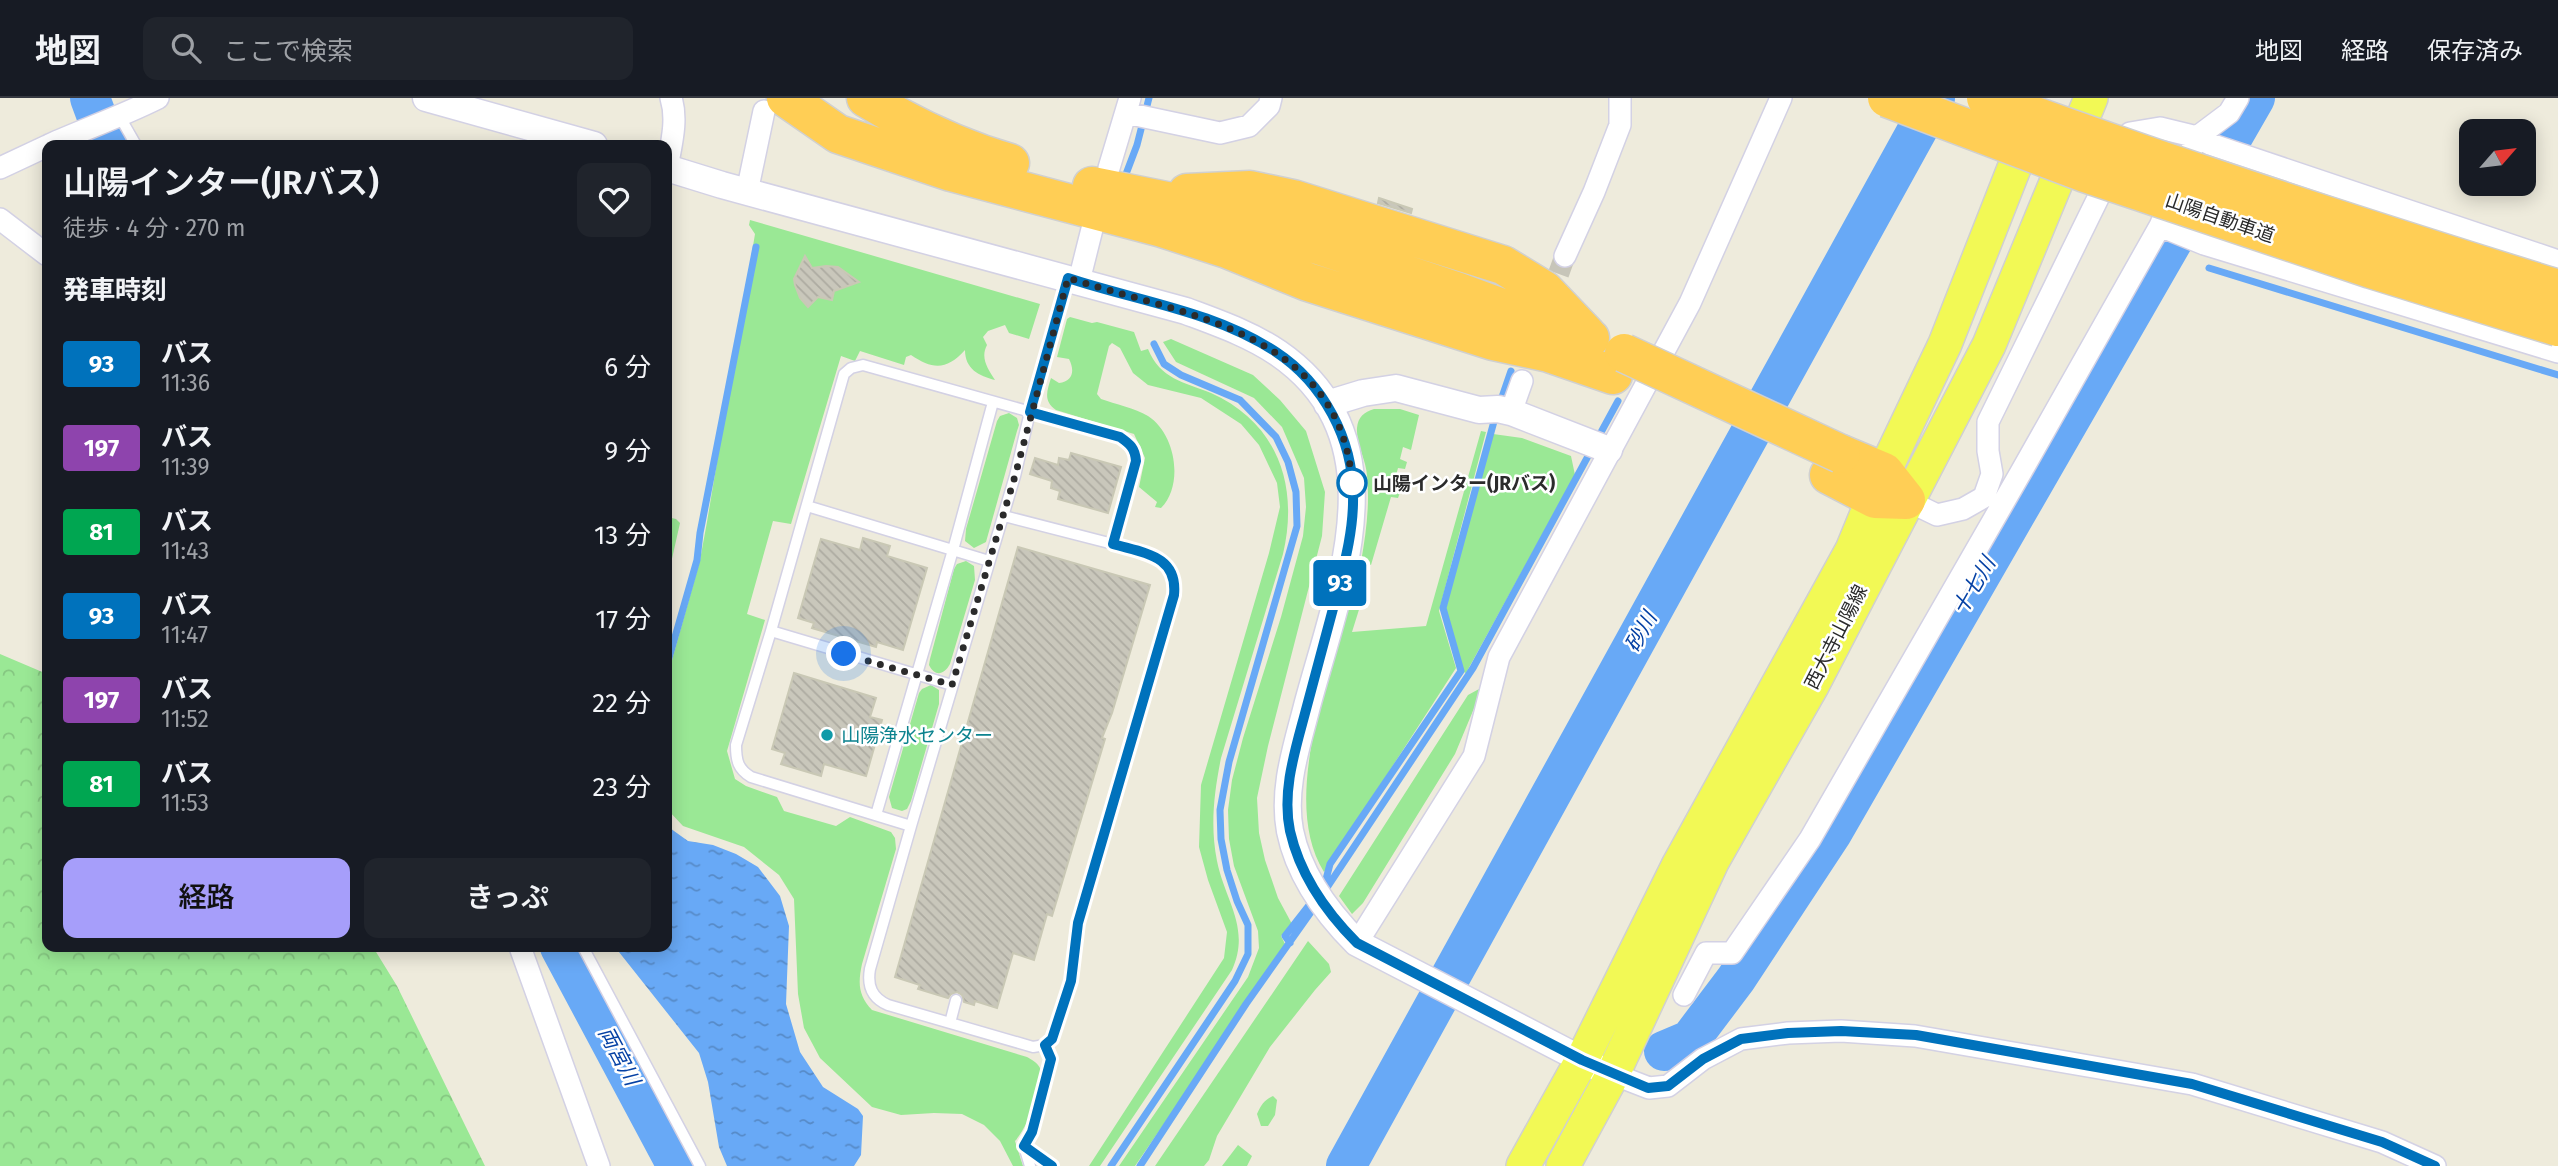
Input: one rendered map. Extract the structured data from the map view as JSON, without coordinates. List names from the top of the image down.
{
  "streets": {
    "highway": ["山陽自動車道"],
    "main road": ["西大寺山陽線"]
  },
  "water": ["十七川", "砂川", "両宮川"],
  "places": ["山陽インター(JRバス)", "山陽浄水センター"],
  "lines": ["bus line 93"],
  "north": "top right",
  "page": {
    "header": "地図",
    "search": "ここで検索",
    "nav": ["地図", "経路", "保存済み"],
    "on_map": "93",
    "heading": [
      ["山陽インター(JRバス)", "徒歩 · 4 分 · 270 m"],
      "発車時刻"
    ],
    "list": [
      {
        "mark": "93",
        "name": "バス",
        "note": "11:36",
        "value": "6 分"
      },
      {
        "mark": "197",
        "name": "バス",
        "note": "11:39",
        "value": "9 分"
      },
      {
        "mark": "81",
        "name": "バス",
        "note": "11:43",
        "value": "13 分"
      },
      {
        "mark": "93",
        "name": "バス",
        "note": "11:47",
        "value": "17 分"
      },
      {
        "mark": "197",
        "name": "バス",
        "note": "11:52",
        "value": "22 分"
      },
      {
        "mark": "81",
        "name": "バス",
        "note": "11:53",
        "value": "23 分"
      }
    ],
    "buttons": ["経路", "きっぷ"]
  }
}
